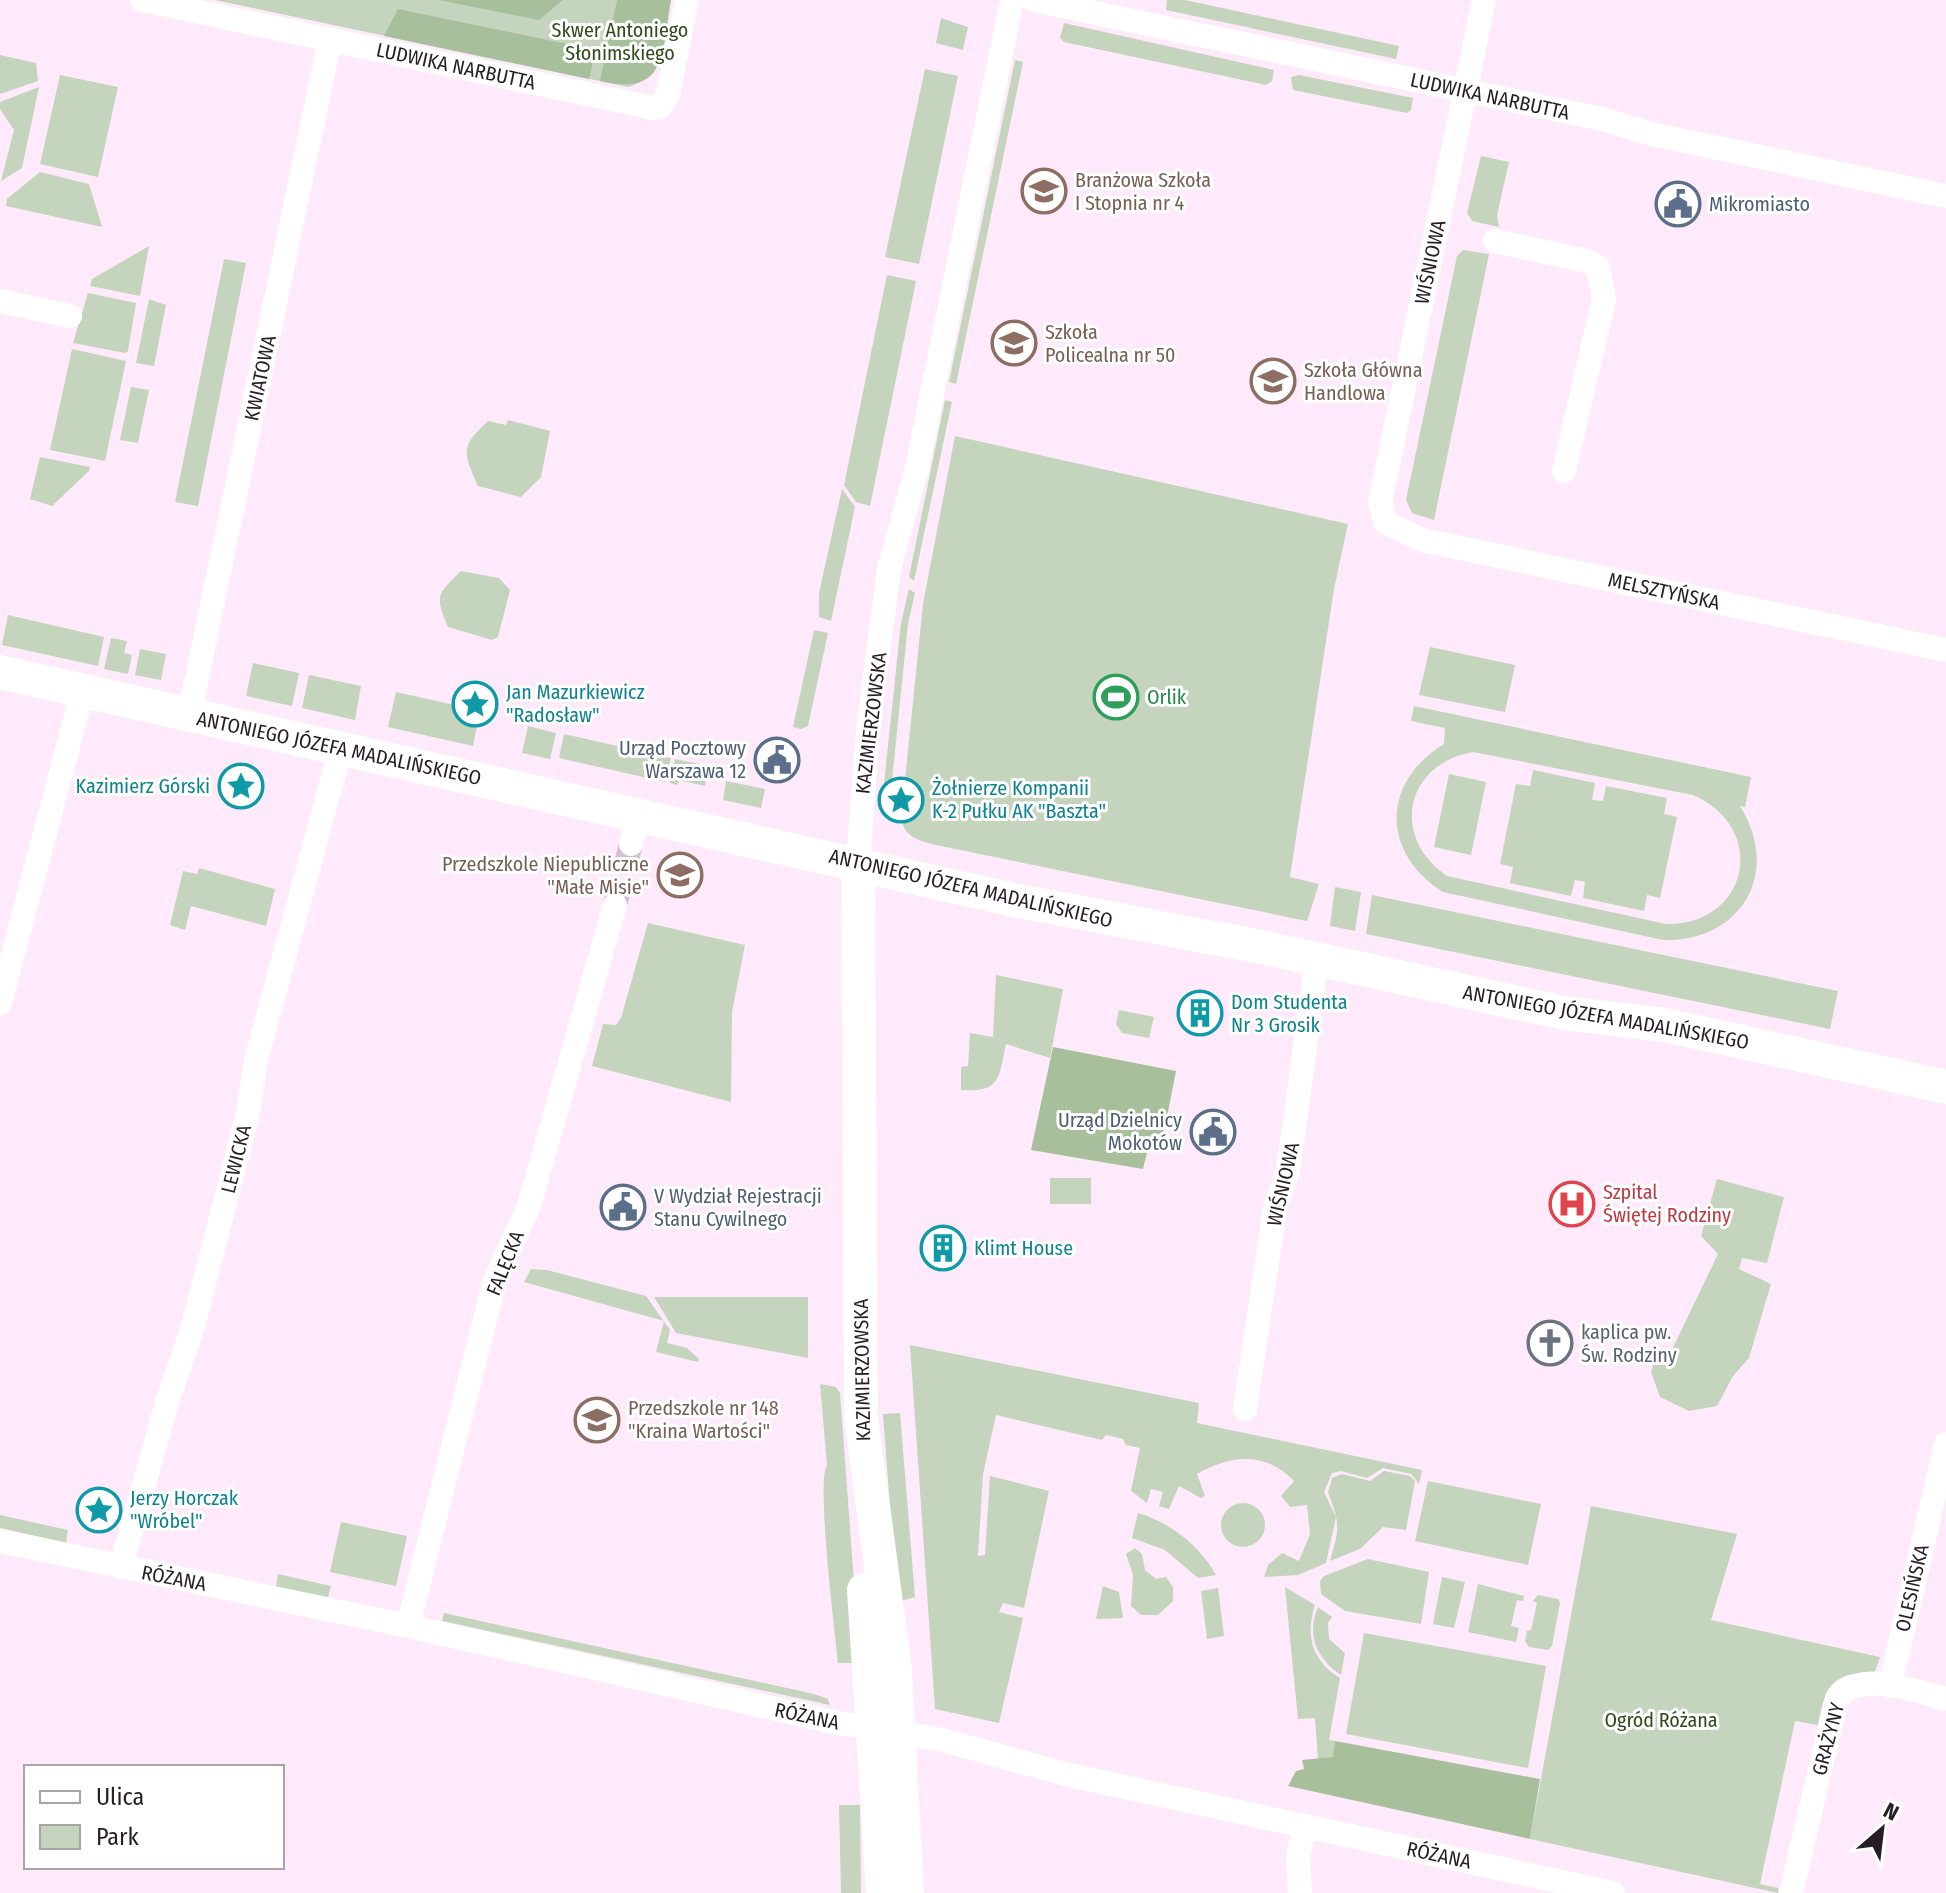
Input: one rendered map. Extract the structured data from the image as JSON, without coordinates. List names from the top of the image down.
{
  "streets": {
    "street": [
      "LUDWIKA NARBUTTA",
      "WIŚNIOWA",
      "KWIATOWA",
      "MELSZTYŃSKA",
      "KAZIMIERZOWSKA",
      "ANTONIEGO JÓZEFA MADALIŃSKIEGO",
      "LEWICKA",
      "FALĘCKA",
      "RÓŻANA",
      "OLESIŃSKA",
      "GRAŻYNY"
    ]
  },
  "crossings": [
    ["LUDWIKA NARBUTTA", "WIŚNIOWA"],
    ["LUDWIKA NARBUTTA", "KWIATOWA"],
    ["WIŚNIOWA", "MELSZTYŃSKA"],
    ["WIŚNIOWA", "ANTONIEGO JÓZEFA MADALIŃSKIEGO"],
    ["KWIATOWA", "ANTONIEGO JÓZEFA MADALIŃSKIEGO"],
    ["KAZIMIERZOWSKA", "ANTONIEGO JÓZEFA MADALIŃSKIEGO"],
    ["KAZIMIERZOWSKA", "RÓŻANA"],
    ["ANTONIEGO JÓZEFA MADALIŃSKIEGO", "LEWICKA"],
    ["LEWICKA", "RÓŻANA"],
    ["FALĘCKA", "RÓŻANA"],
    ["OLESIŃSKA", "GRAŻYNY"]
  ],
  "parks": ["Skwer Antoniego Słonimskiego", "Ogród Różana"],
  "places": {
    "school or university": [
      "Branżowa Szkoła I Stopnia nr 4",
      "Szkoła Policealna nr 50",
      "Szkoła Główna Handlowa",
      "Przedszkole Niepubliczne \"Małe Misie\"",
      "Przedszkole nr 148 \"Kraina Wartości\""
    ],
    "public building": [
      "Mikromiasto",
      "Urząd Pocztowy Warszawa 12",
      "Urząd Dzielnicy Mokotów",
      "V Wydział Rejestracji Stanu Cywilnego"
    ],
    "sports": ["Orlik"],
    "place": [
      "Jan Mazurkiewicz \"Radosław\"",
      "Kazimierz Górski",
      "Żołnierze Kompanii K-2 Pułku AK \"Baszta\"",
      "Jerzy Horczak \"Wróbel\""
    ],
    "building": ["Dom Studenta Nr 3 Grosik", "Klimt House"],
    "hospital": ["Szpital Świętej Rodziny"],
    "church": ["kaplica pw. Św. Rodziny"]
  },
  "legend": ["Ulica", "Park"],
  "north": "top right"
}
